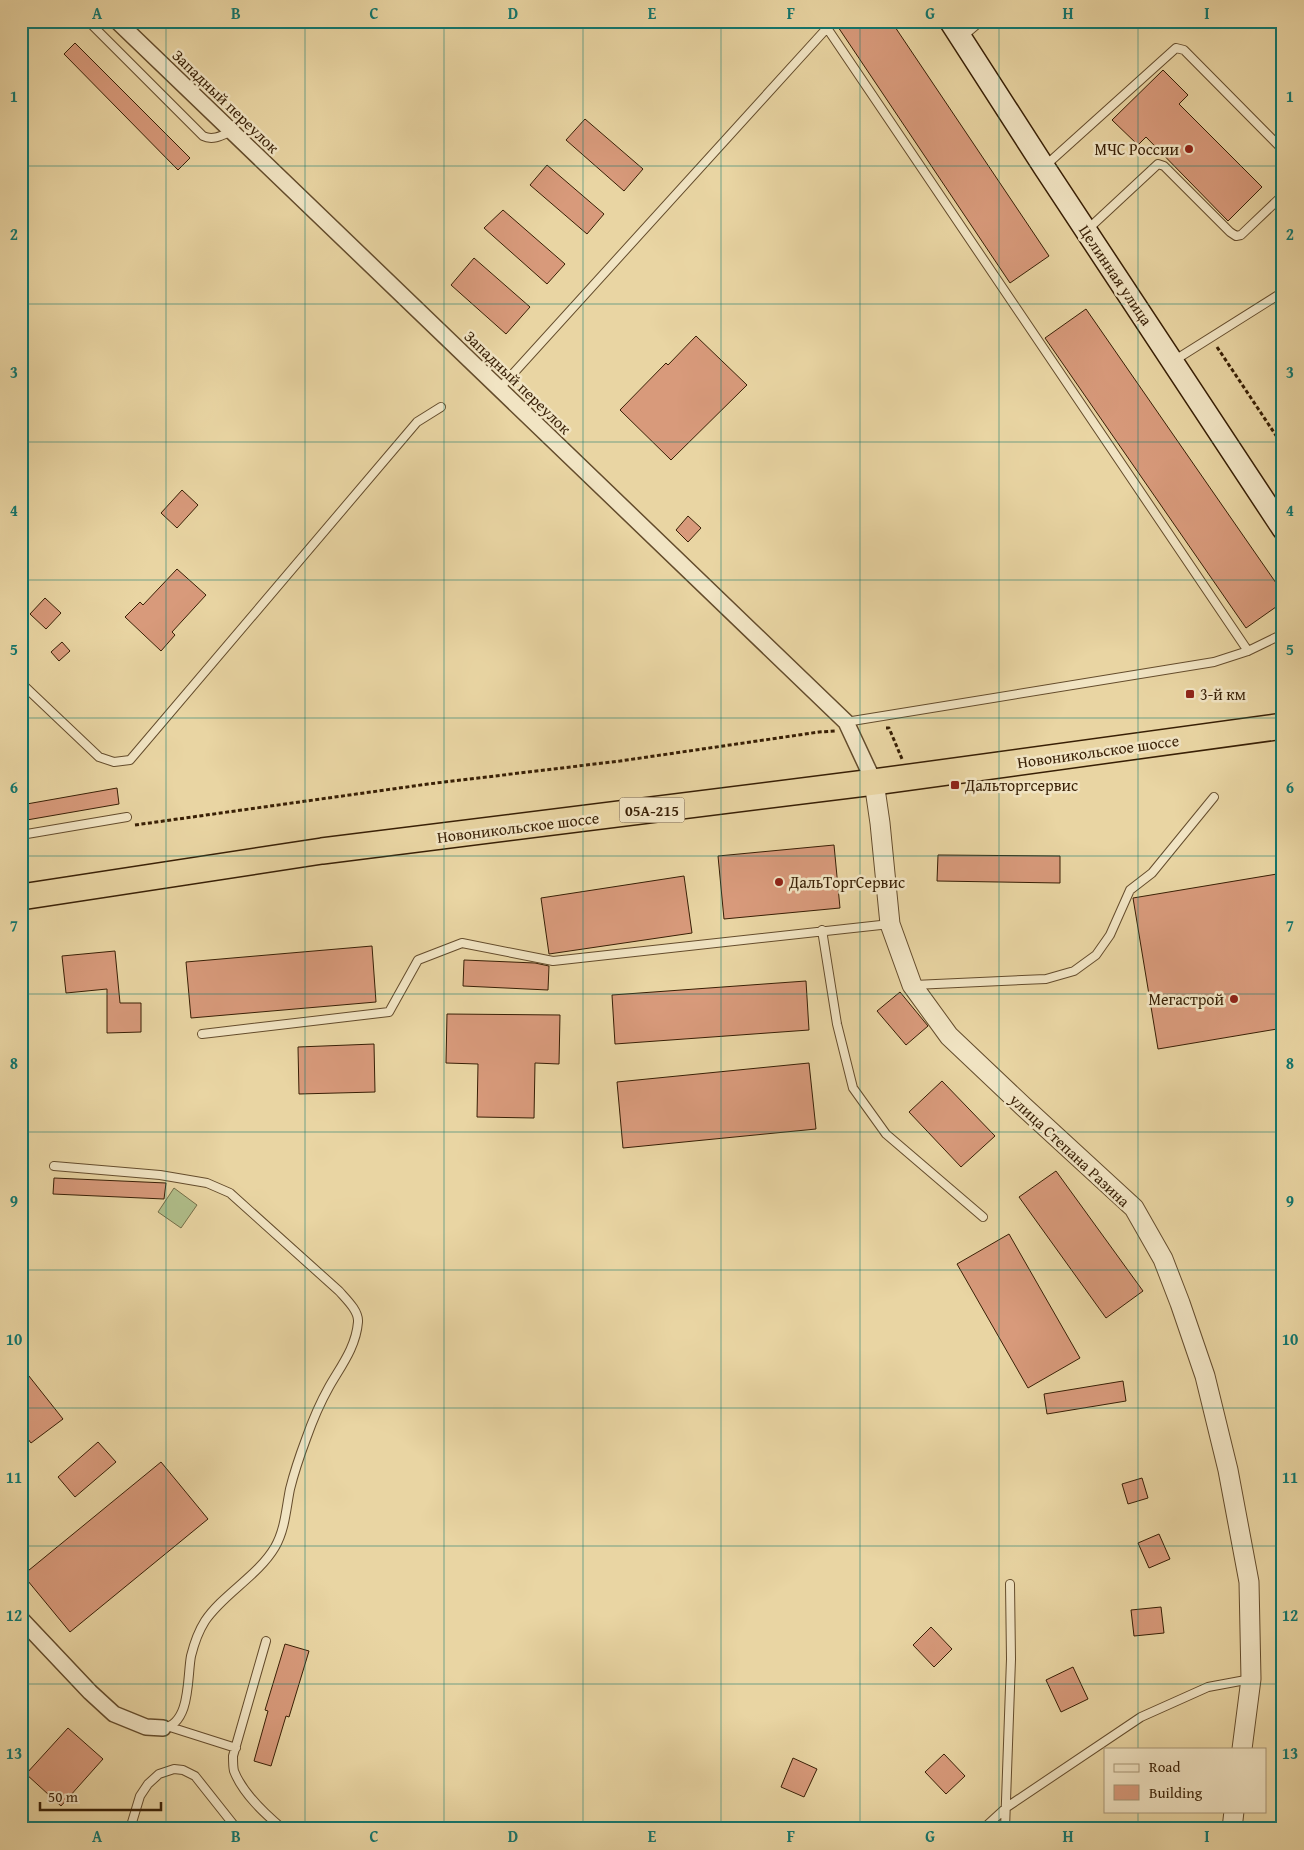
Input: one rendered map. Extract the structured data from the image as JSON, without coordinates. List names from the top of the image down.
{
  "streets": {
    "highway": ["Новоникольское шоссе", "05А-215"],
    "main road": ["Целинная улица"],
    "street": ["Западный переулок", "улица Степана Разина"]
  },
  "crossings": [
    ["Западный переулок", "Новоникольское шоссе"],
    ["Западный переулок", "улица Степана Разина"],
    ["Новоникольское шоссе", "улица Степана Разина"]
  ],
  "places": {
    "other": ["МЧС России", "ДальТоргСервис", "Мегастрой"],
    "transit": ["3-й км", "Дальторгсервис"]
  },
  "legend": ["Road", "Building"],
  "scale_bar": "50 m",
  "grid": {
    "columns": [
      "A",
      "B",
      "C",
      "D",
      "E",
      "F",
      "G",
      "H",
      "I"
    ],
    "rows": [
      "1",
      "2",
      "3",
      "4",
      "5",
      "6",
      "7",
      "8",
      "9",
      "10",
      "11",
      "12",
      "13"
    ]
  }
}
